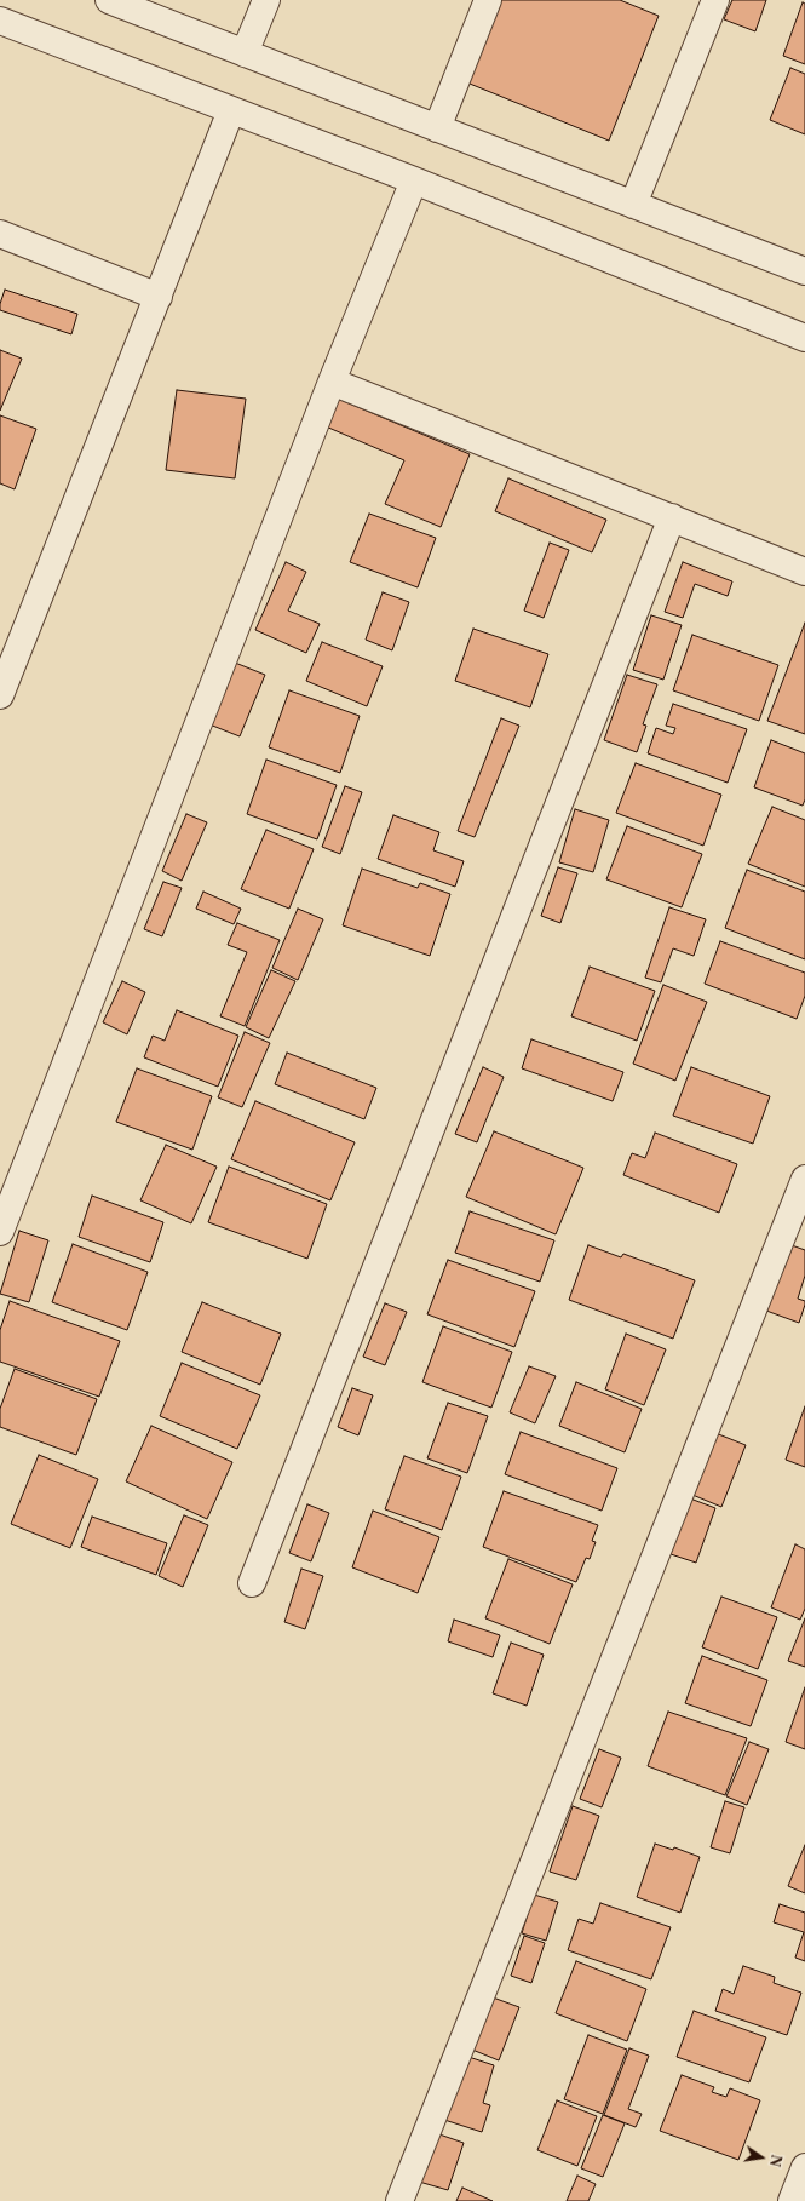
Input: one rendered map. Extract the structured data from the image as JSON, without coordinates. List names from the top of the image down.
{
  "north": "right"
}
